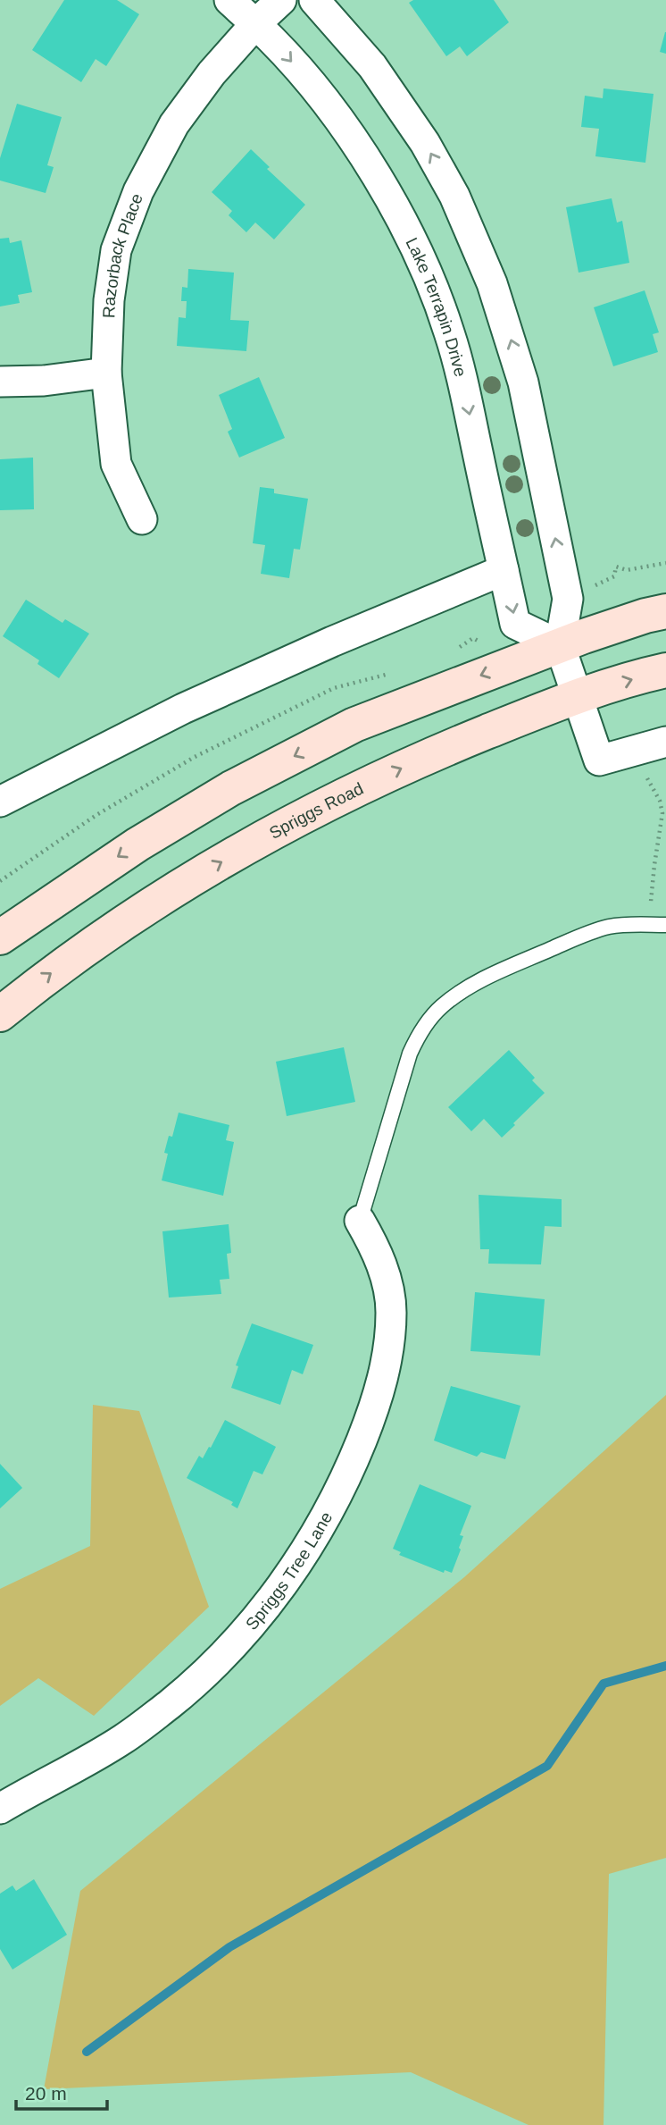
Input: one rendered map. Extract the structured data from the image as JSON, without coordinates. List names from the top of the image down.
{
  "streets": {
    "main road": ["Spriggs Road"],
    "street": ["Razorback Place", "Lake Terrapin Drive", "Spriggs Tree Lane"]
  },
  "crossings": [
    ["Razorback Place", "Lake Terrapin Drive"]
  ],
  "scale_bar": "20 m"
}
